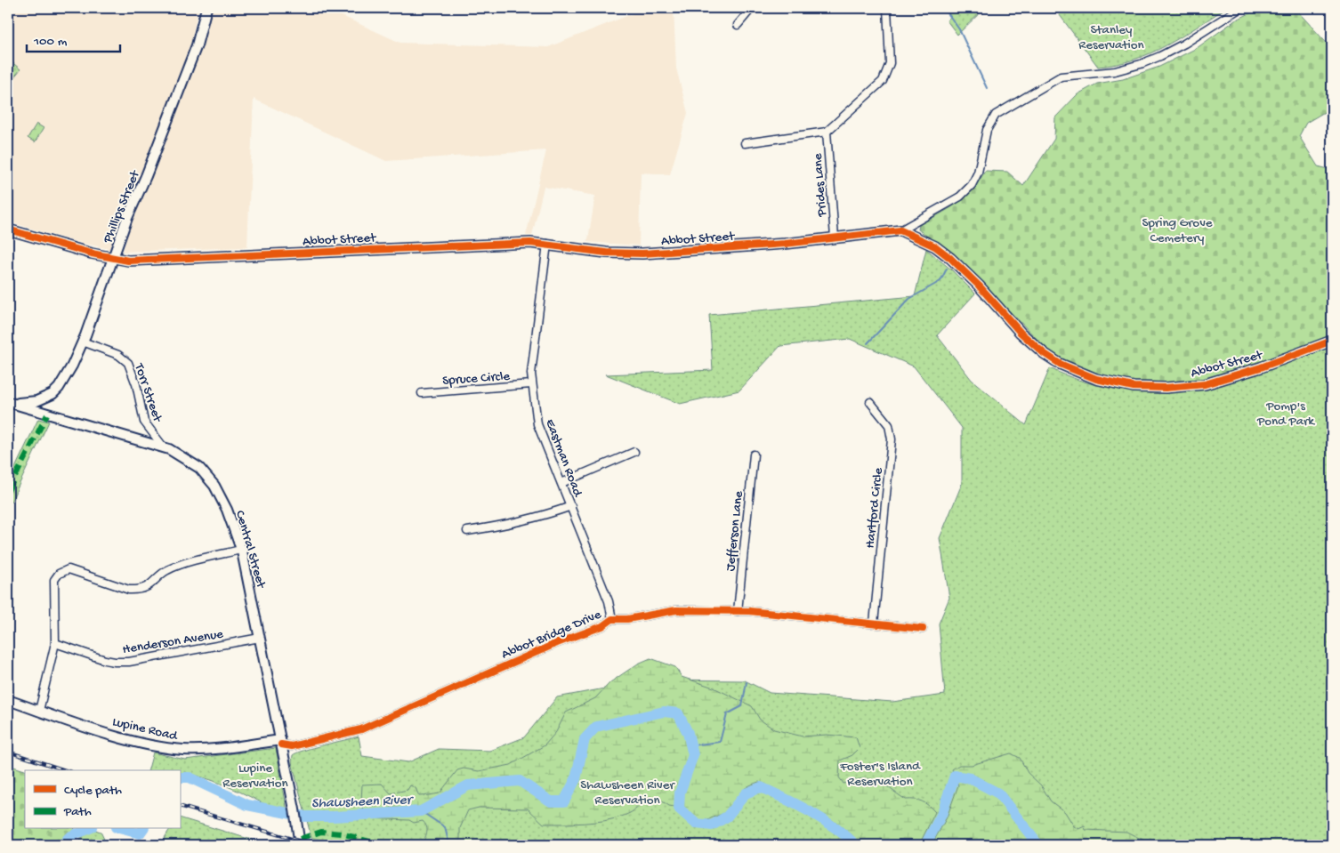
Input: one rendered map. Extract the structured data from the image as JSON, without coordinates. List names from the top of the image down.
{
  "streets": {
    "street": [
      "Prides Lane",
      "Phillips Street",
      "Abbot Street",
      "Spruce Circle",
      "Torr Street",
      "Eastman Road",
      "Hartford Circle",
      "Jefferson Lane",
      "Central Street",
      "Abbot Bridge Drive",
      "Henderson Avenue",
      "Lupine Road"
    ]
  },
  "crossings": [
    ["Prides Lane", "Abbot Street"],
    ["Phillips Street", "Abbot Street"],
    ["Phillips Street", "Torr Street"],
    ["Phillips Street", "Central Street"],
    ["Abbot Street", "Eastman Road"],
    ["Spruce Circle", "Eastman Road"],
    ["Torr Street", "Central Street"],
    ["Eastman Road", "Abbot Bridge Drive"],
    ["Hartford Circle", "Abbot Bridge Drive"],
    ["Jefferson Lane", "Abbot Bridge Drive"],
    ["Central Street", "Abbot Bridge Drive"],
    ["Central Street", "Henderson Avenue"],
    ["Central Street", "Lupine Road"],
    ["Abbot Bridge Drive", "Lupine Road"]
  ],
  "water": ["Shawsheen River"],
  "parks": [
    "Stanley Reservation",
    "Spring Grove Cemetery",
    "Pomp's Pond Park",
    "Foster's Island Reservation",
    "Lupine Reservation",
    "Shawsheen River Reservation"
  ],
  "legend": ["Cycle path", "Path"],
  "scale_bar": "100 m"
}
